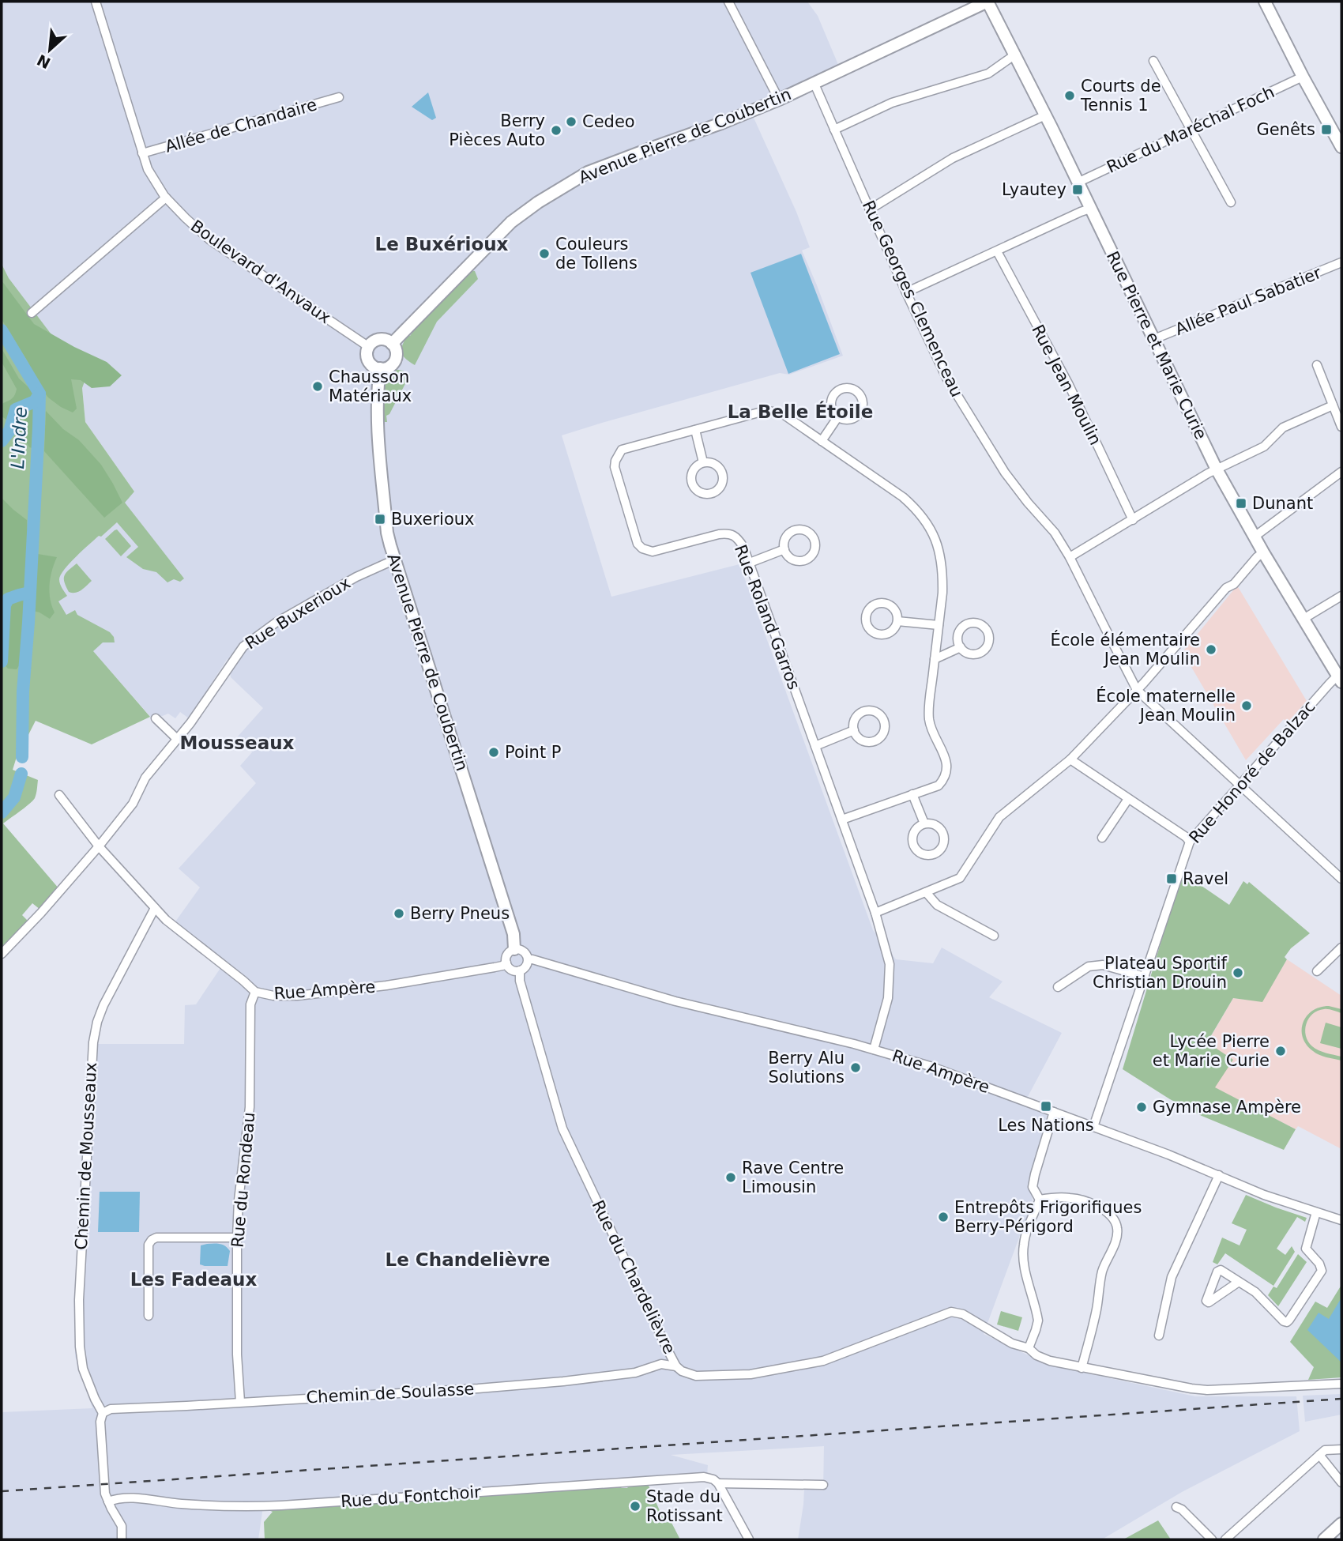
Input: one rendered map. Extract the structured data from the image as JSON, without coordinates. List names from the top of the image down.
{
  "streets": {
    "street": [
      "Allée de Chandaire",
      "Rue du Maréchal Foch",
      "Avenue Pierre de Coubertin",
      "Boulevard d'Anvaux",
      "Rue Georges Clemenceau",
      "Allée Paul Sabatier",
      "Rue Pierre et Marie Curie",
      "Rue Jean Moulin",
      "Rue Buxerioux",
      "Rue Roland Garros",
      "Rue Honoré de Balzac",
      "Rue Ampère",
      "Chemin de Mousseaux",
      "Rue du Rondeau",
      "Rue du Chardelièvre",
      "Chemin de Soulasse",
      "Rue du Fontchoir"
    ]
  },
  "crossings": [
    ["Allée de Chandaire", "Boulevard d'Anvaux"],
    ["Rue du Maréchal Foch", "Rue Pierre et Marie Curie"],
    ["Avenue Pierre de Coubertin", "Boulevard d'Anvaux"],
    ["Avenue Pierre de Coubertin", "Rue Georges Clemenceau"],
    ["Avenue Pierre de Coubertin", "Rue Pierre et Marie Curie"],
    ["Avenue Pierre de Coubertin", "Rue Buxerioux"],
    ["Avenue Pierre de Coubertin", "Rue Ampère"],
    ["Avenue Pierre de Coubertin", "Rue du Chardelièvre"],
    ["Allée Paul Sabatier", "Rue Pierre et Marie Curie"],
    ["Rue Pierre et Marie Curie", "Rue Honoré de Balzac"],
    ["Rue Buxerioux", "Rue Ampère"],
    ["Rue Roland Garros", "Rue Ampère"],
    ["Rue Honoré de Balzac", "Rue Ampère"],
    ["Rue Ampère", "Chemin de Mousseaux"],
    ["Rue Ampère", "Rue du Rondeau"],
    ["Rue Ampère", "Rue du Chardelièvre"],
    ["Chemin de Mousseaux", "Chemin de Soulasse"],
    ["Rue du Rondeau", "Chemin de Soulasse"],
    ["Rue du Chardelièvre", "Chemin de Soulasse"]
  ],
  "districts": [
    "Le Buxérioux",
    "La Belle Étoile",
    "Mousseaux",
    "Le Chandelièvre",
    "Les Fadeaux"
  ],
  "water": ["L'Indre"],
  "places": {
    "other": [
      "Courts de Tennis 1",
      "Cedeo",
      "Berry Pièces Auto",
      "Couleurs de Tollens",
      "Chausson Matériaux",
      "École élémentaire Jean Moulin",
      "École maternelle Jean Moulin",
      "Point P",
      "Berry Pneus",
      "Plateau Sportif Christian Drouin",
      "Lycée Pierre et Marie Curie",
      "Berry Alu Solutions",
      "Gymnase Ampère",
      "Rave Centre Limousin",
      "Entrepôts Frigorifiques Berry-Périgord",
      "Stade du Rotissant"
    ],
    "transit": [
      "Genêts",
      "Lyautey",
      "Dunant",
      "Buxerioux",
      "Ravel",
      "Les Nations"
    ]
  },
  "north": "bottom left"
}
